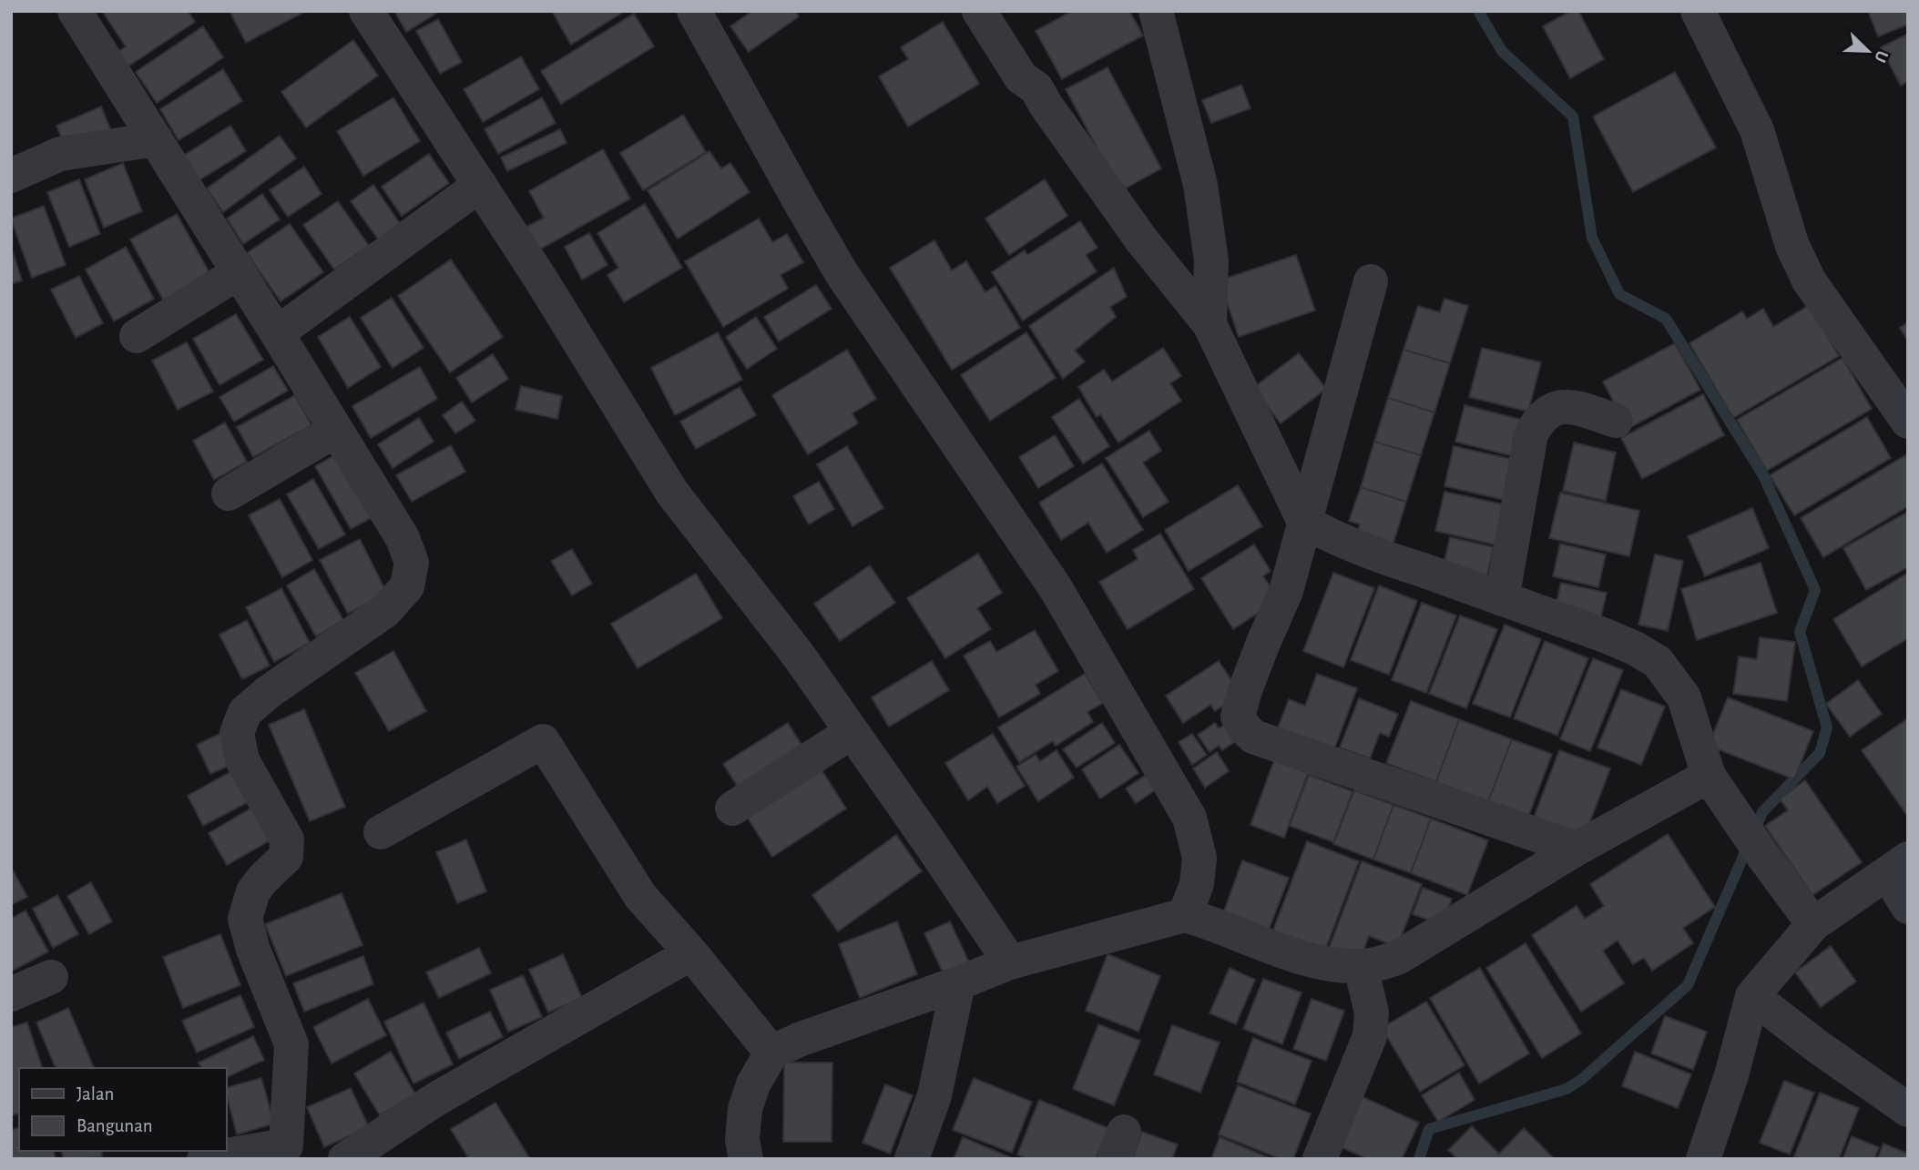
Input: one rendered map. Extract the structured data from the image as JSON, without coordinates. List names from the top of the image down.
{
  "legend": ["Jalan", "Bangunan"],
  "north": "bottom right"
}
